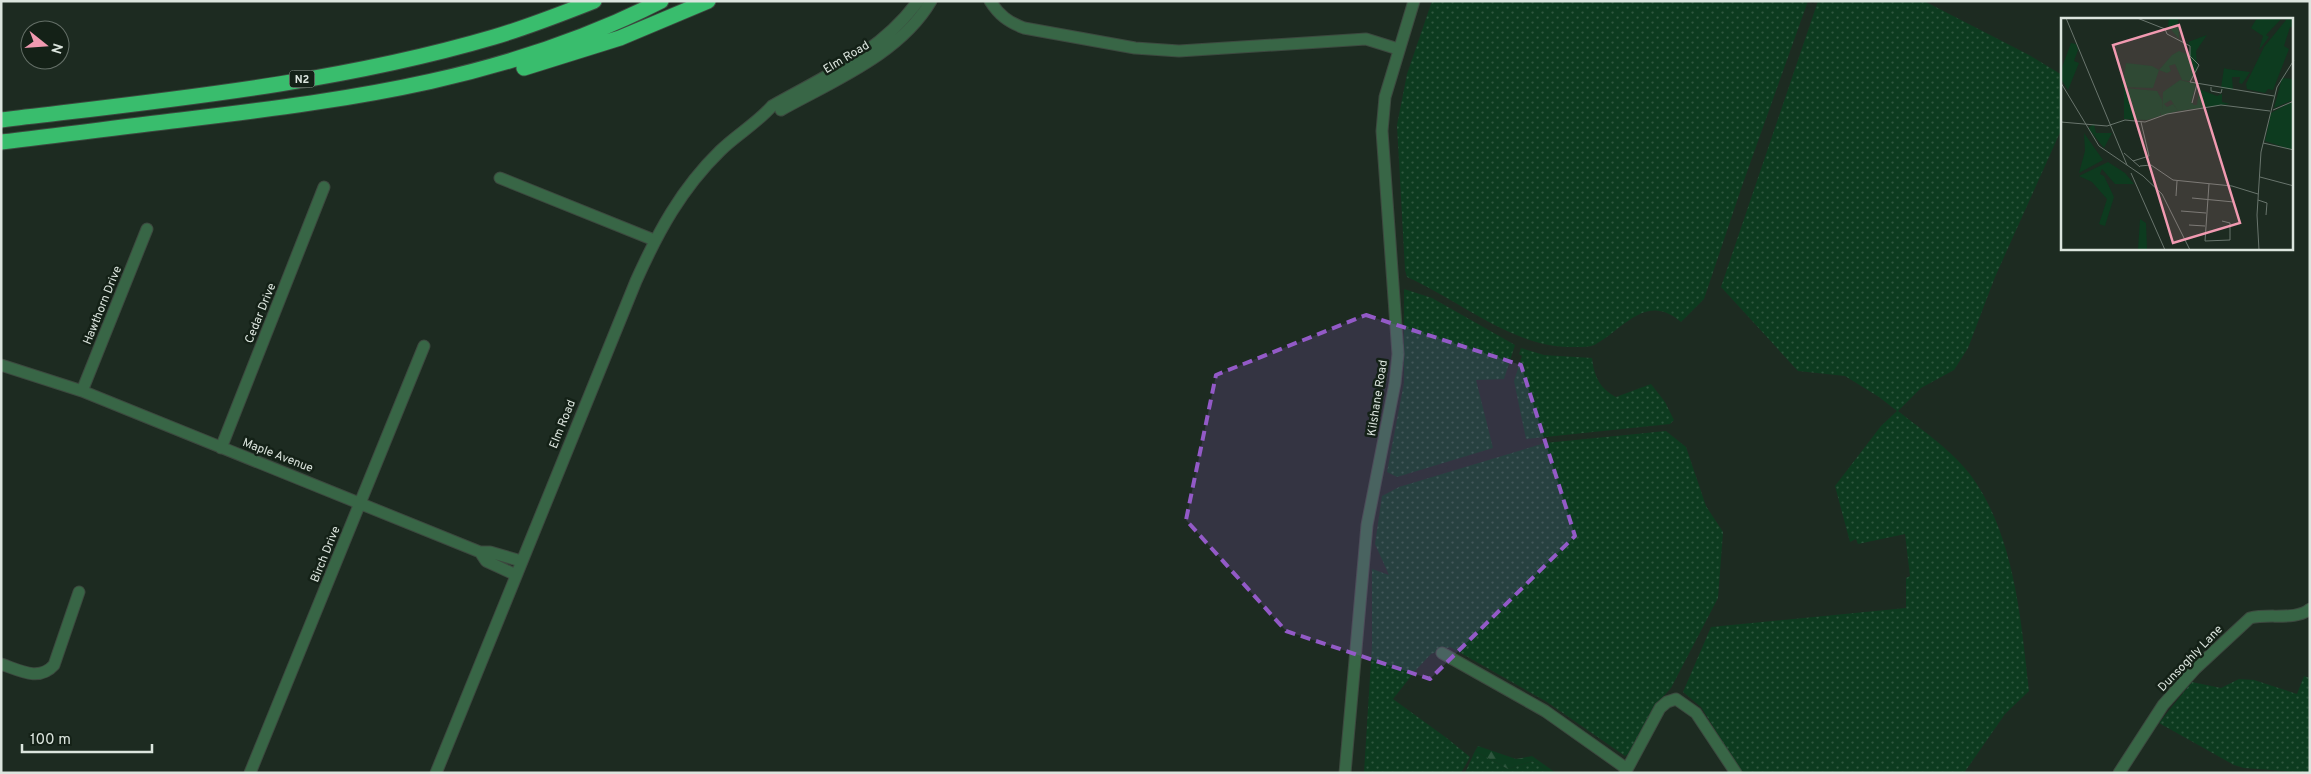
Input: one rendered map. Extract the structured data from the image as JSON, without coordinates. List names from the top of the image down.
{
  "streets": {
    "highway": ["N2"],
    "street": [
      "Elm Road",
      "Hawthorn Drive",
      "Cedar Drive",
      "Kilshane Road",
      "Maple Avenue",
      "Birch Drive",
      "Dunsoghly Lane"
    ]
  },
  "crossings": [
    ["Elm Road", "Maple Avenue"],
    ["Hawthorn Drive", "Maple Avenue"],
    ["Cedar Drive", "Maple Avenue"],
    ["Maple Avenue", "Birch Drive"]
  ],
  "scale_bar": "100 m",
  "north": "right"
}
